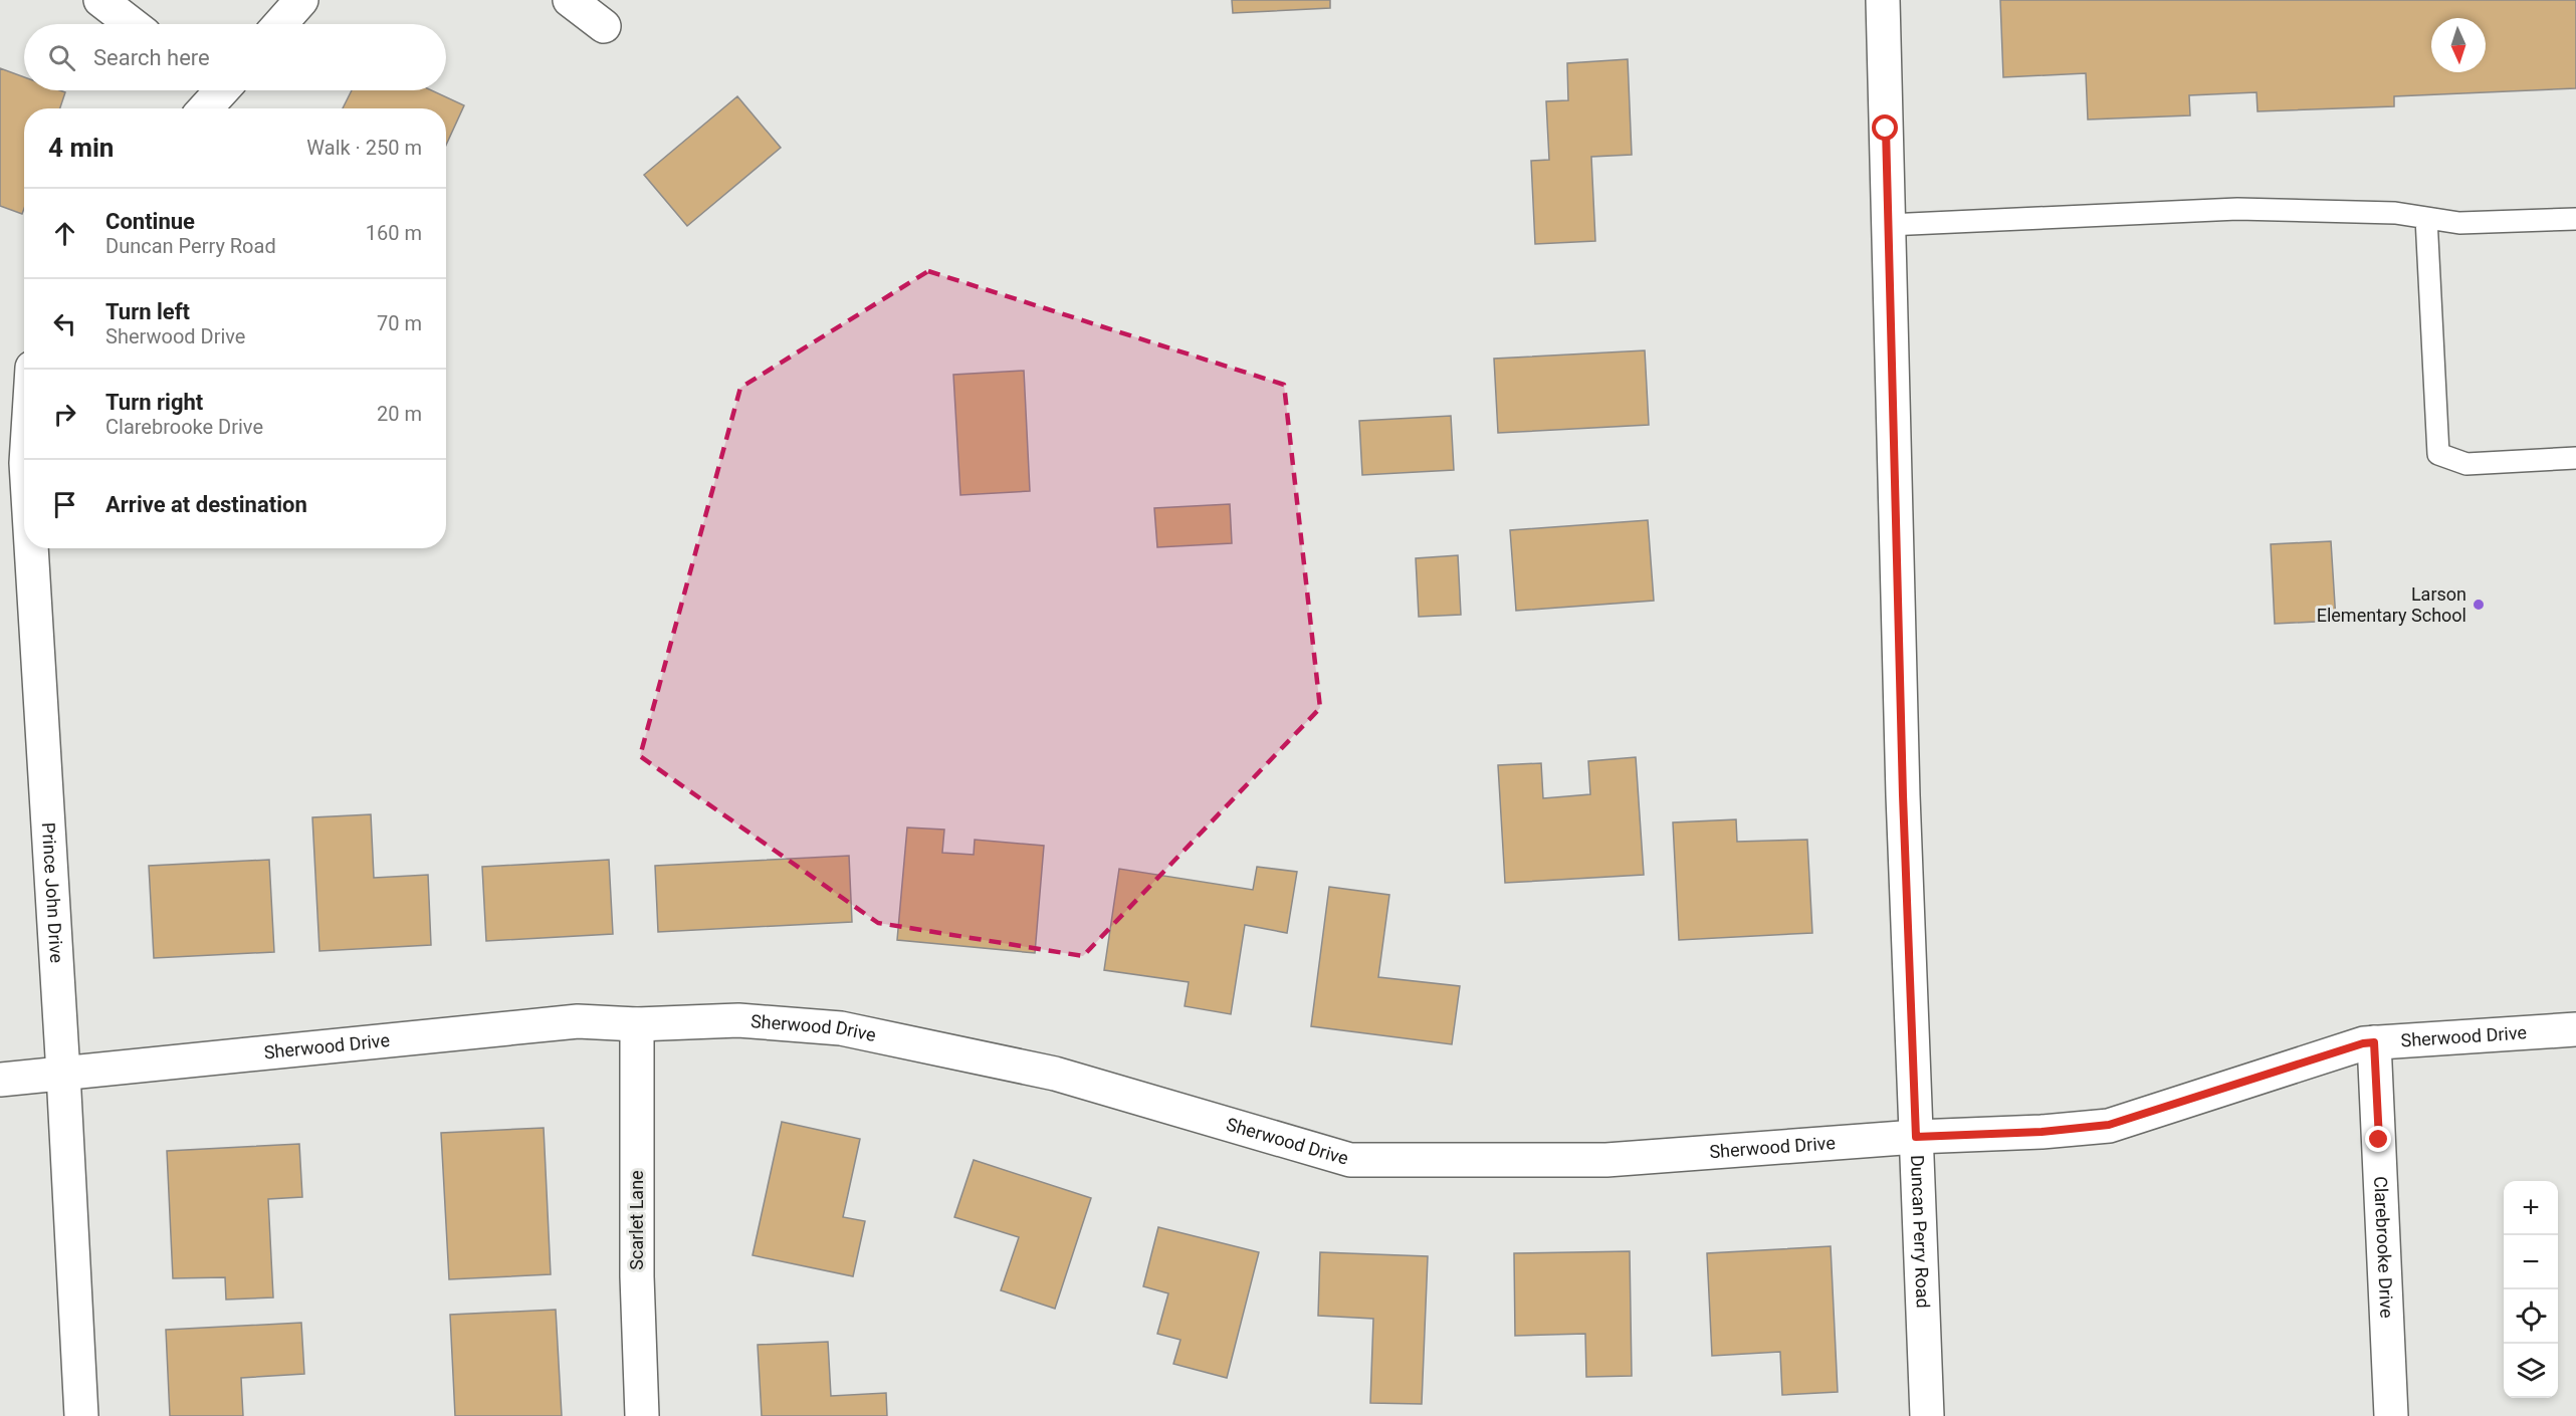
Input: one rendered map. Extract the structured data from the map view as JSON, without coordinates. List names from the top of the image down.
{
  "streets": {
    "street": [
      "Prince John Drive",
      "Sherwood Drive",
      "Scarlet Lane",
      "Duncan Perry Road",
      "Clarebrooke Drive"
    ]
  },
  "crossings": [
    ["Prince John Drive", "Sherwood Drive"],
    ["Sherwood Drive", "Scarlet Lane"],
    ["Sherwood Drive", "Duncan Perry Road"],
    ["Sherwood Drive", "Clarebrooke Drive"]
  ],
  "places": ["Larson Elementary School"],
  "north": "bottom",
  "page": {
    "search": "Search here",
    "heading": ["4 min", "Walk · 250 m"],
    "list": [
      ["Continue", "Duncan Perry Road", "160 m"],
      ["Turn left", "Sherwood Drive", "70 m"],
      ["Turn right", "Clarebrooke Drive", "20 m"],
      "Arrive at destination"
    ],
    "map_buttons": ["+", "−"]
  }
}
